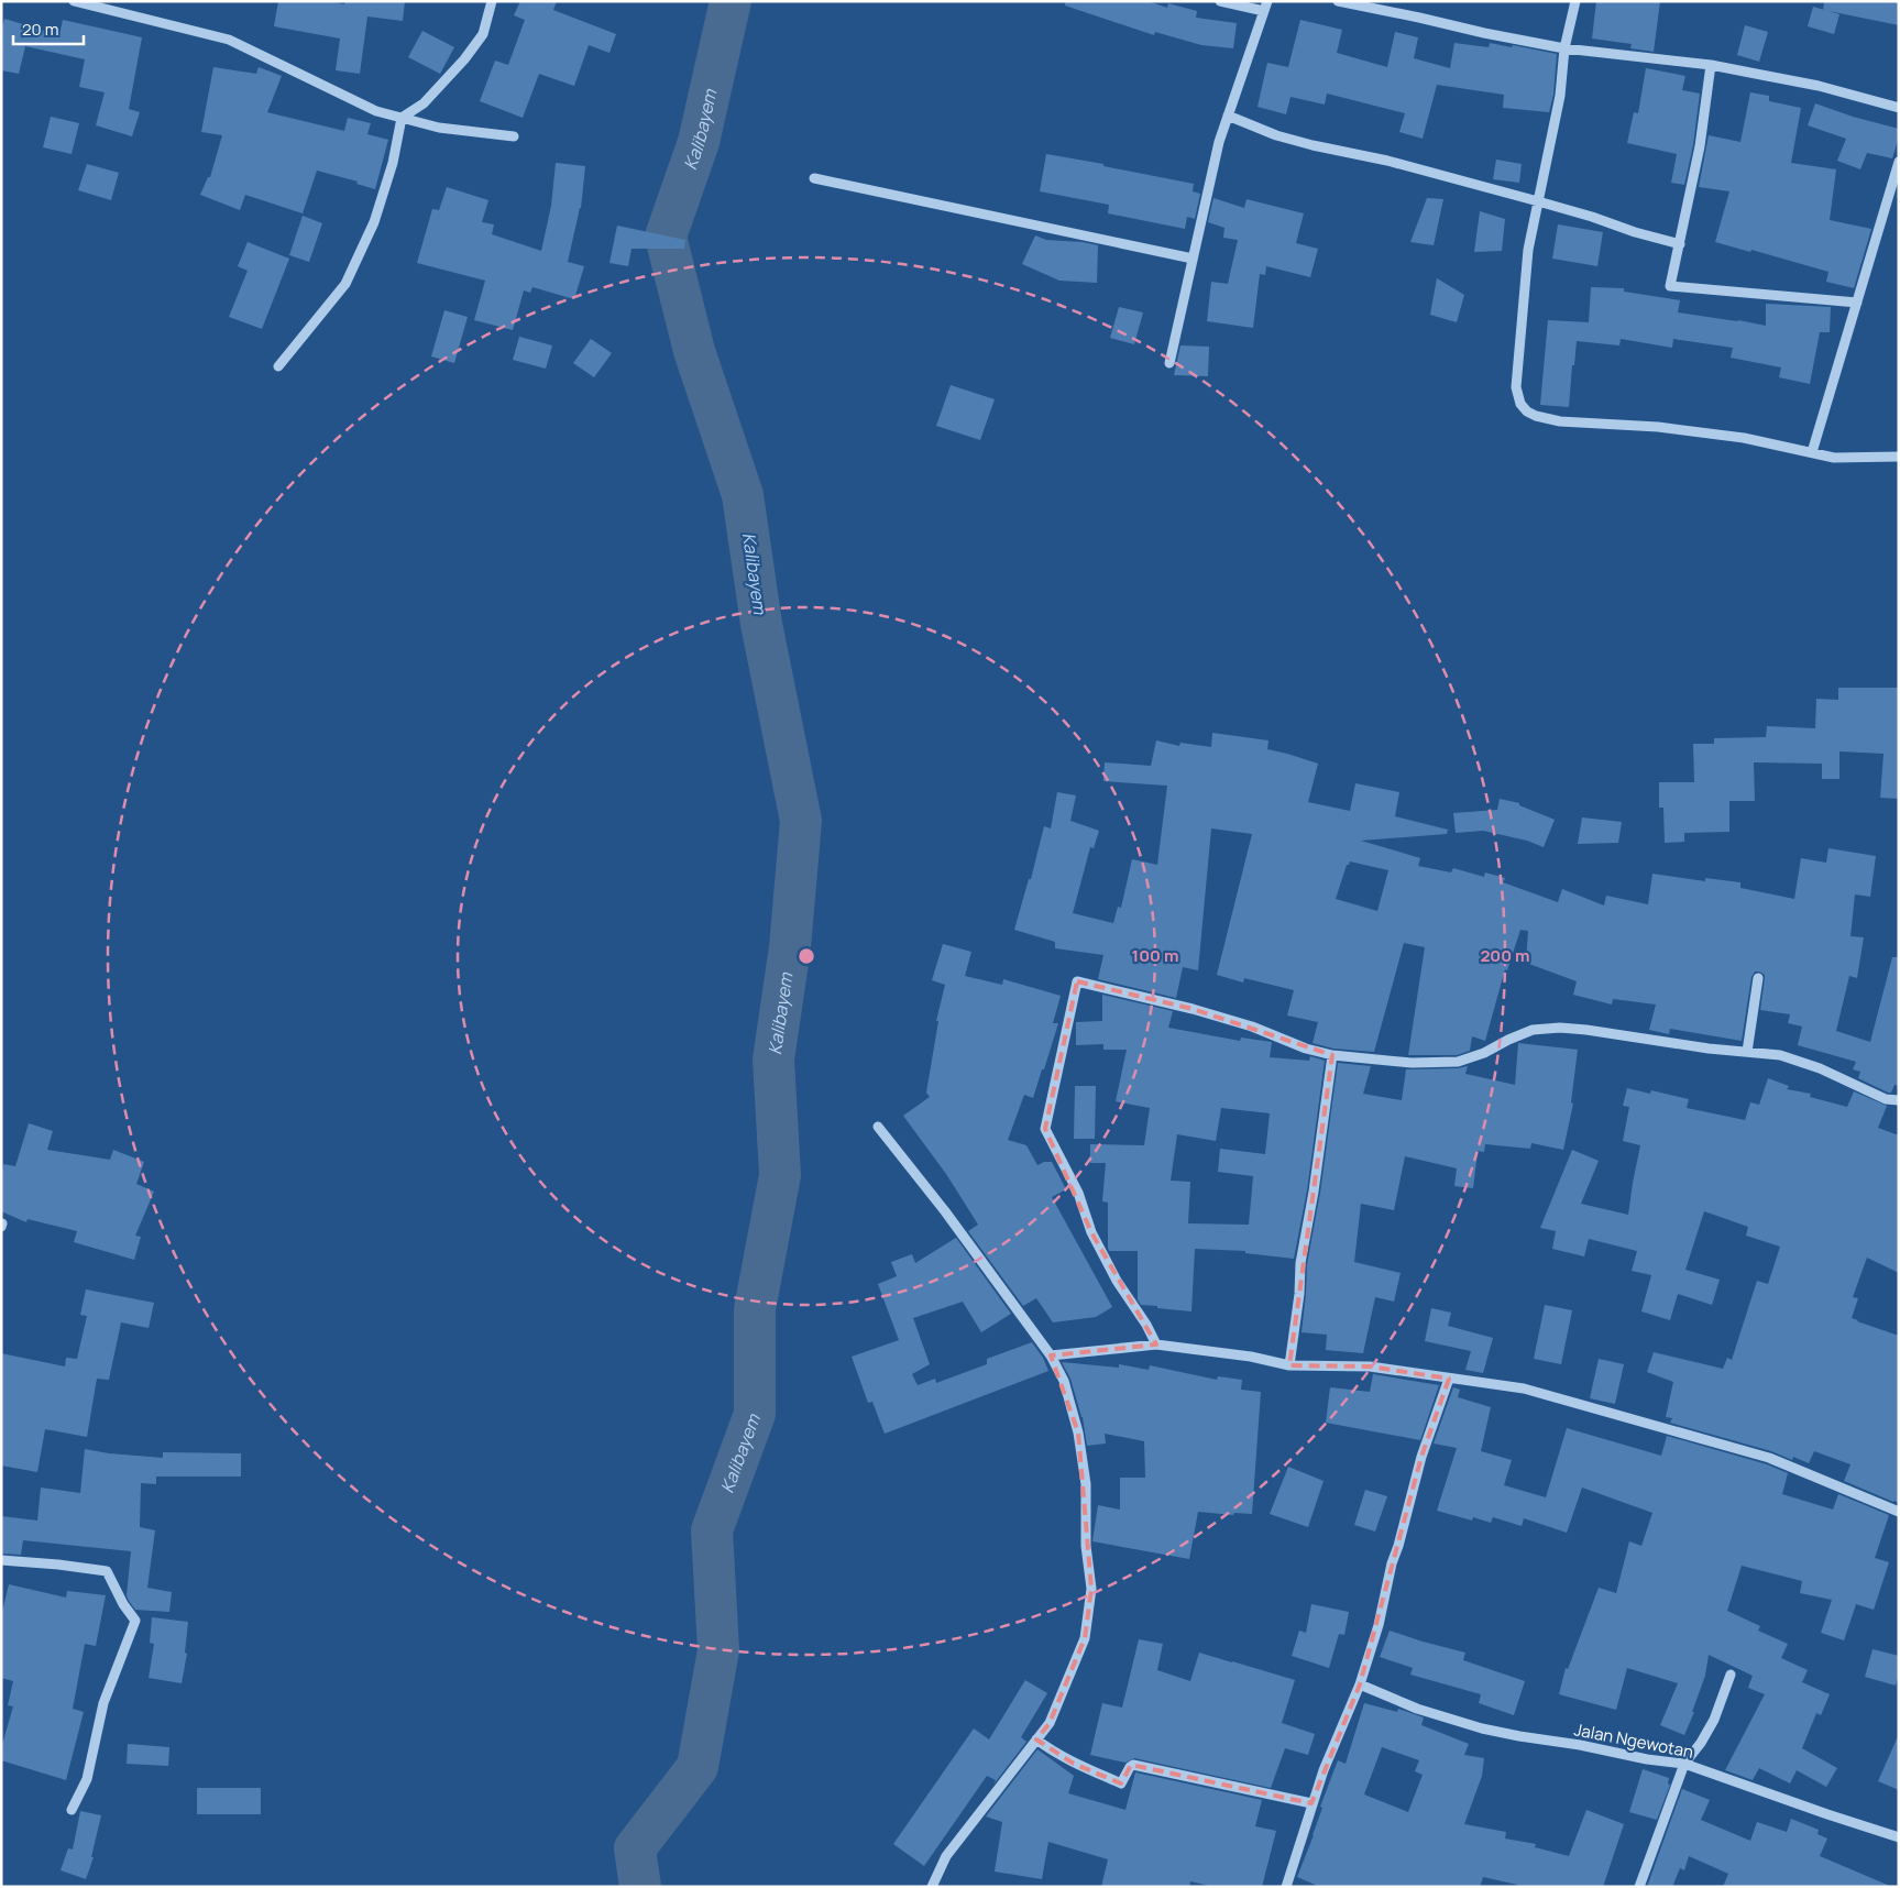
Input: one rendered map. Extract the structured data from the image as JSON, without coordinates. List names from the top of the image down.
{
  "streets": {
    "street": ["Jalan Ngewotan"]
  },
  "water": ["Kalibayem"],
  "scale_bar": "20 m",
  "rings": ["100 m", "200 m"]
}
